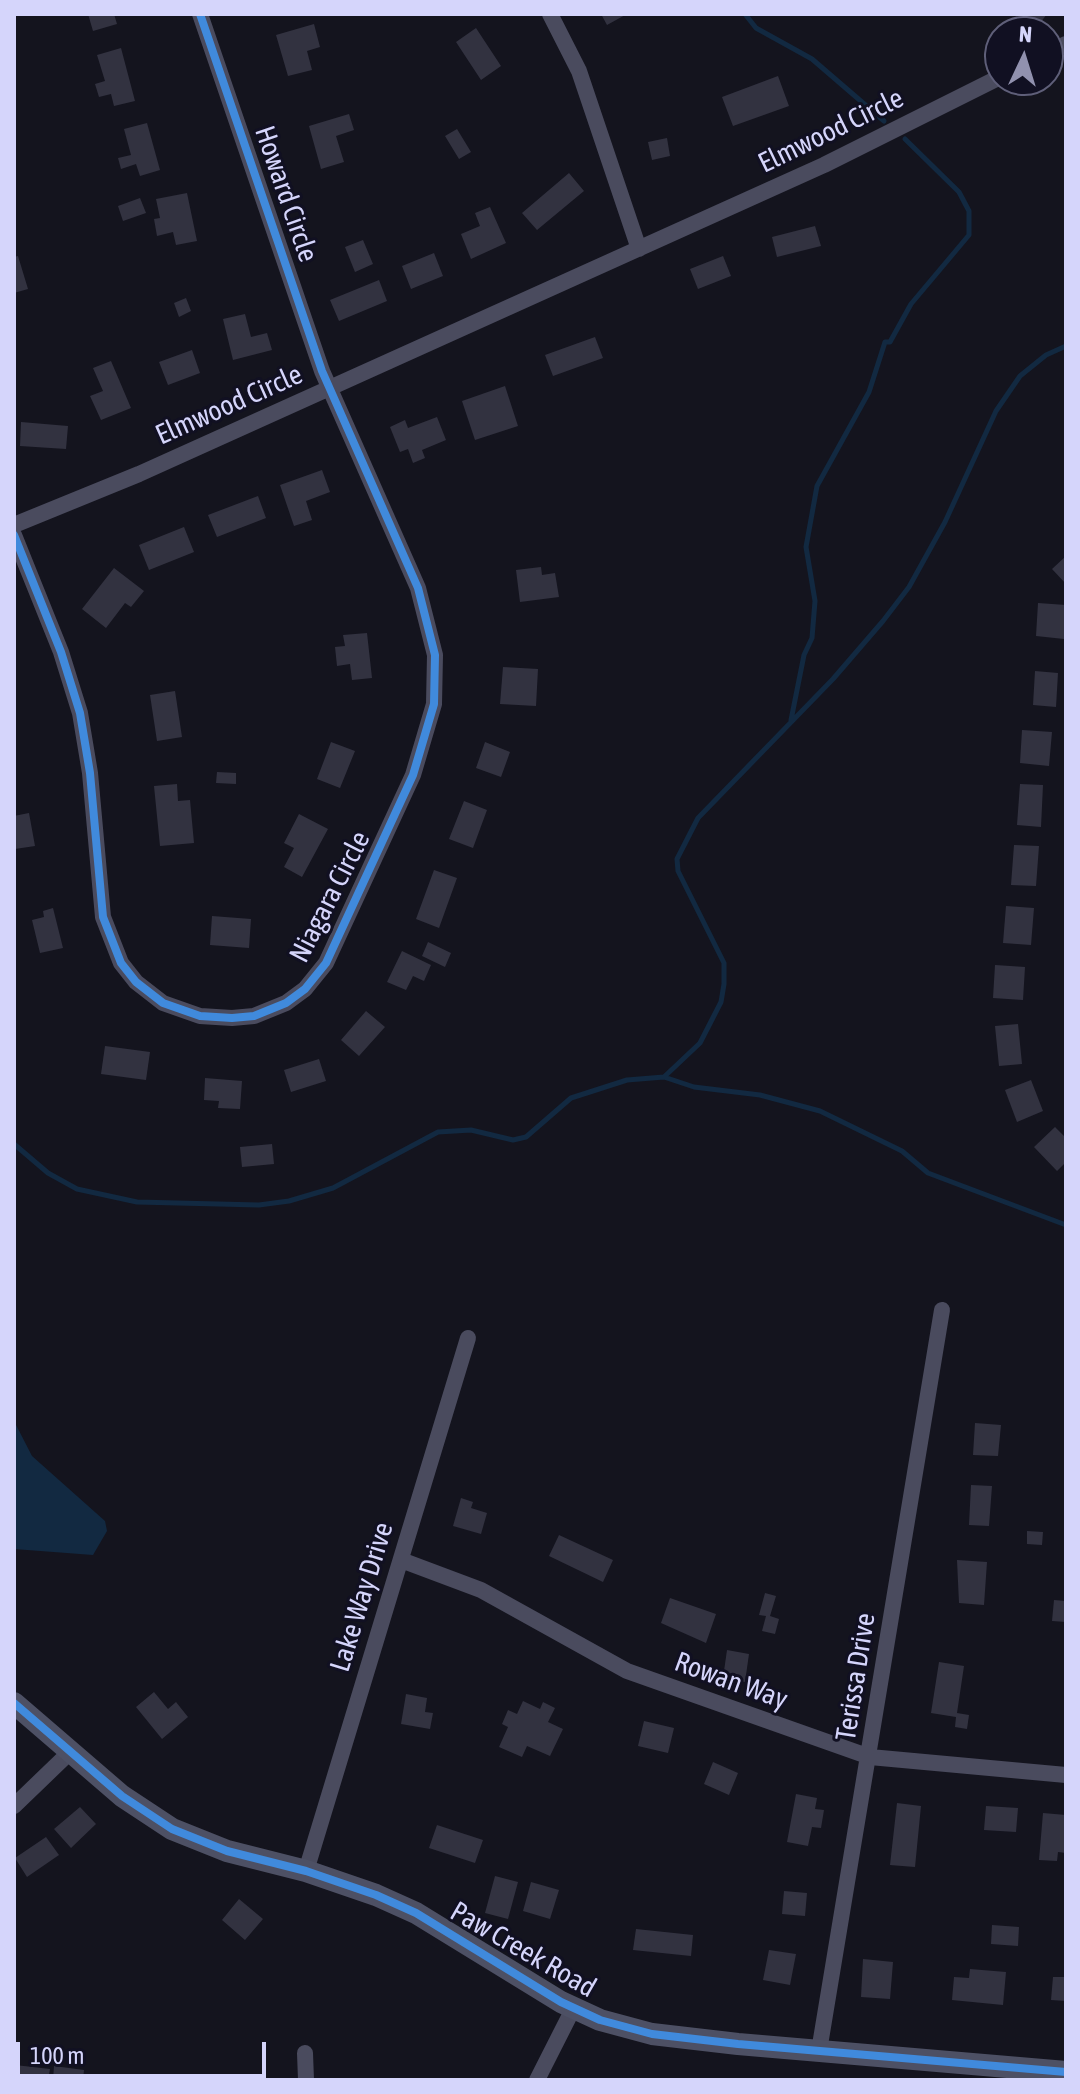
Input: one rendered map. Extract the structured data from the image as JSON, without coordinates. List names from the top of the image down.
{
  "streets": {
    "street": [
      "Elmwood Circle",
      "Howard Circle",
      "Niagara Circle",
      "Lake Way Drive",
      "Terissa Drive",
      "Rowan Way",
      "Paw Creek Road"
    ]
  },
  "crossings": [
    ["Elmwood Circle", "Howard Circle"],
    ["Elmwood Circle", "Niagara Circle"],
    ["Howard Circle", "Niagara Circle"],
    ["Lake Way Drive", "Rowan Way"],
    ["Lake Way Drive", "Paw Creek Road"],
    ["Terissa Drive", "Rowan Way"],
    ["Terissa Drive", "Paw Creek Road"]
  ],
  "scale_bar": "100 m",
  "north": "top"
}
